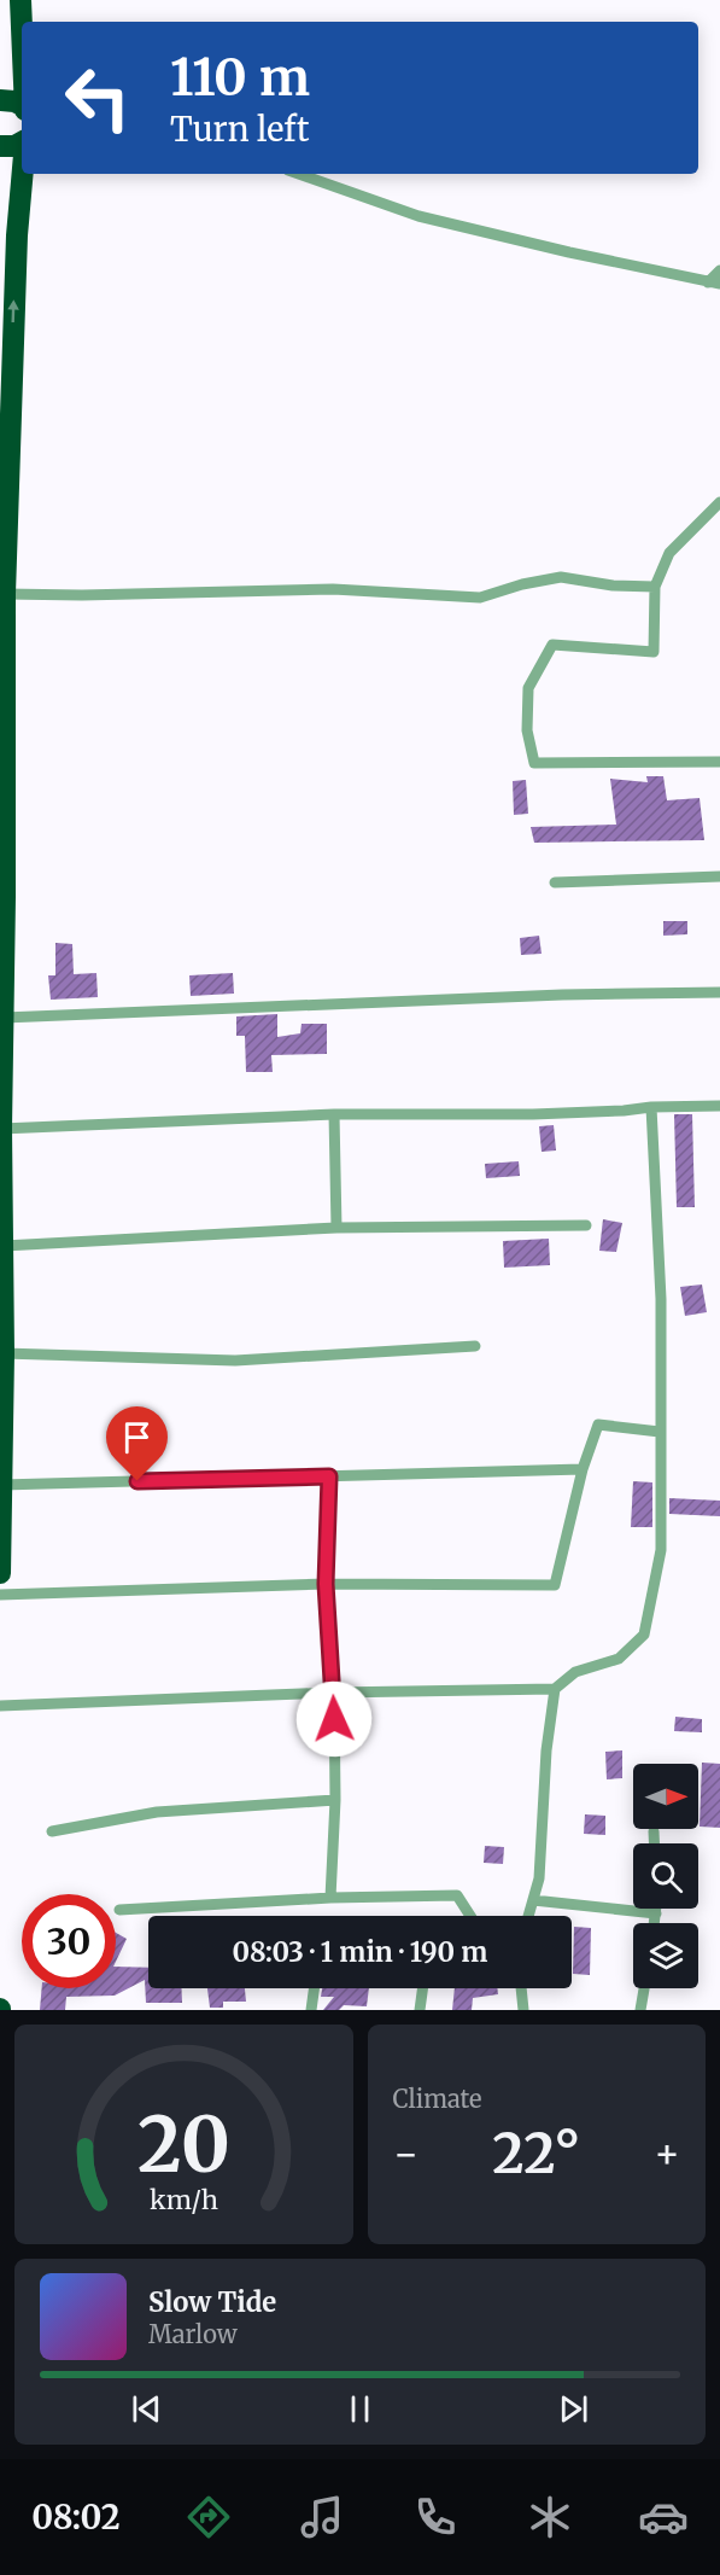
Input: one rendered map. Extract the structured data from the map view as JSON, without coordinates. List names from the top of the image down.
{
  "north": "right",
  "page": {
    "turn": ["110 m", "Turn left"],
    "limit": "30",
    "trip": "08:03 · 1 min · 190 m",
    "tile": "Climate",
    "heat": ["−", "22°", "+"],
    "song": ["Slow Tide", "Marlow"],
    "tabs": "08:02",
    "gauge": ["20", "km/h"]
  }
}
